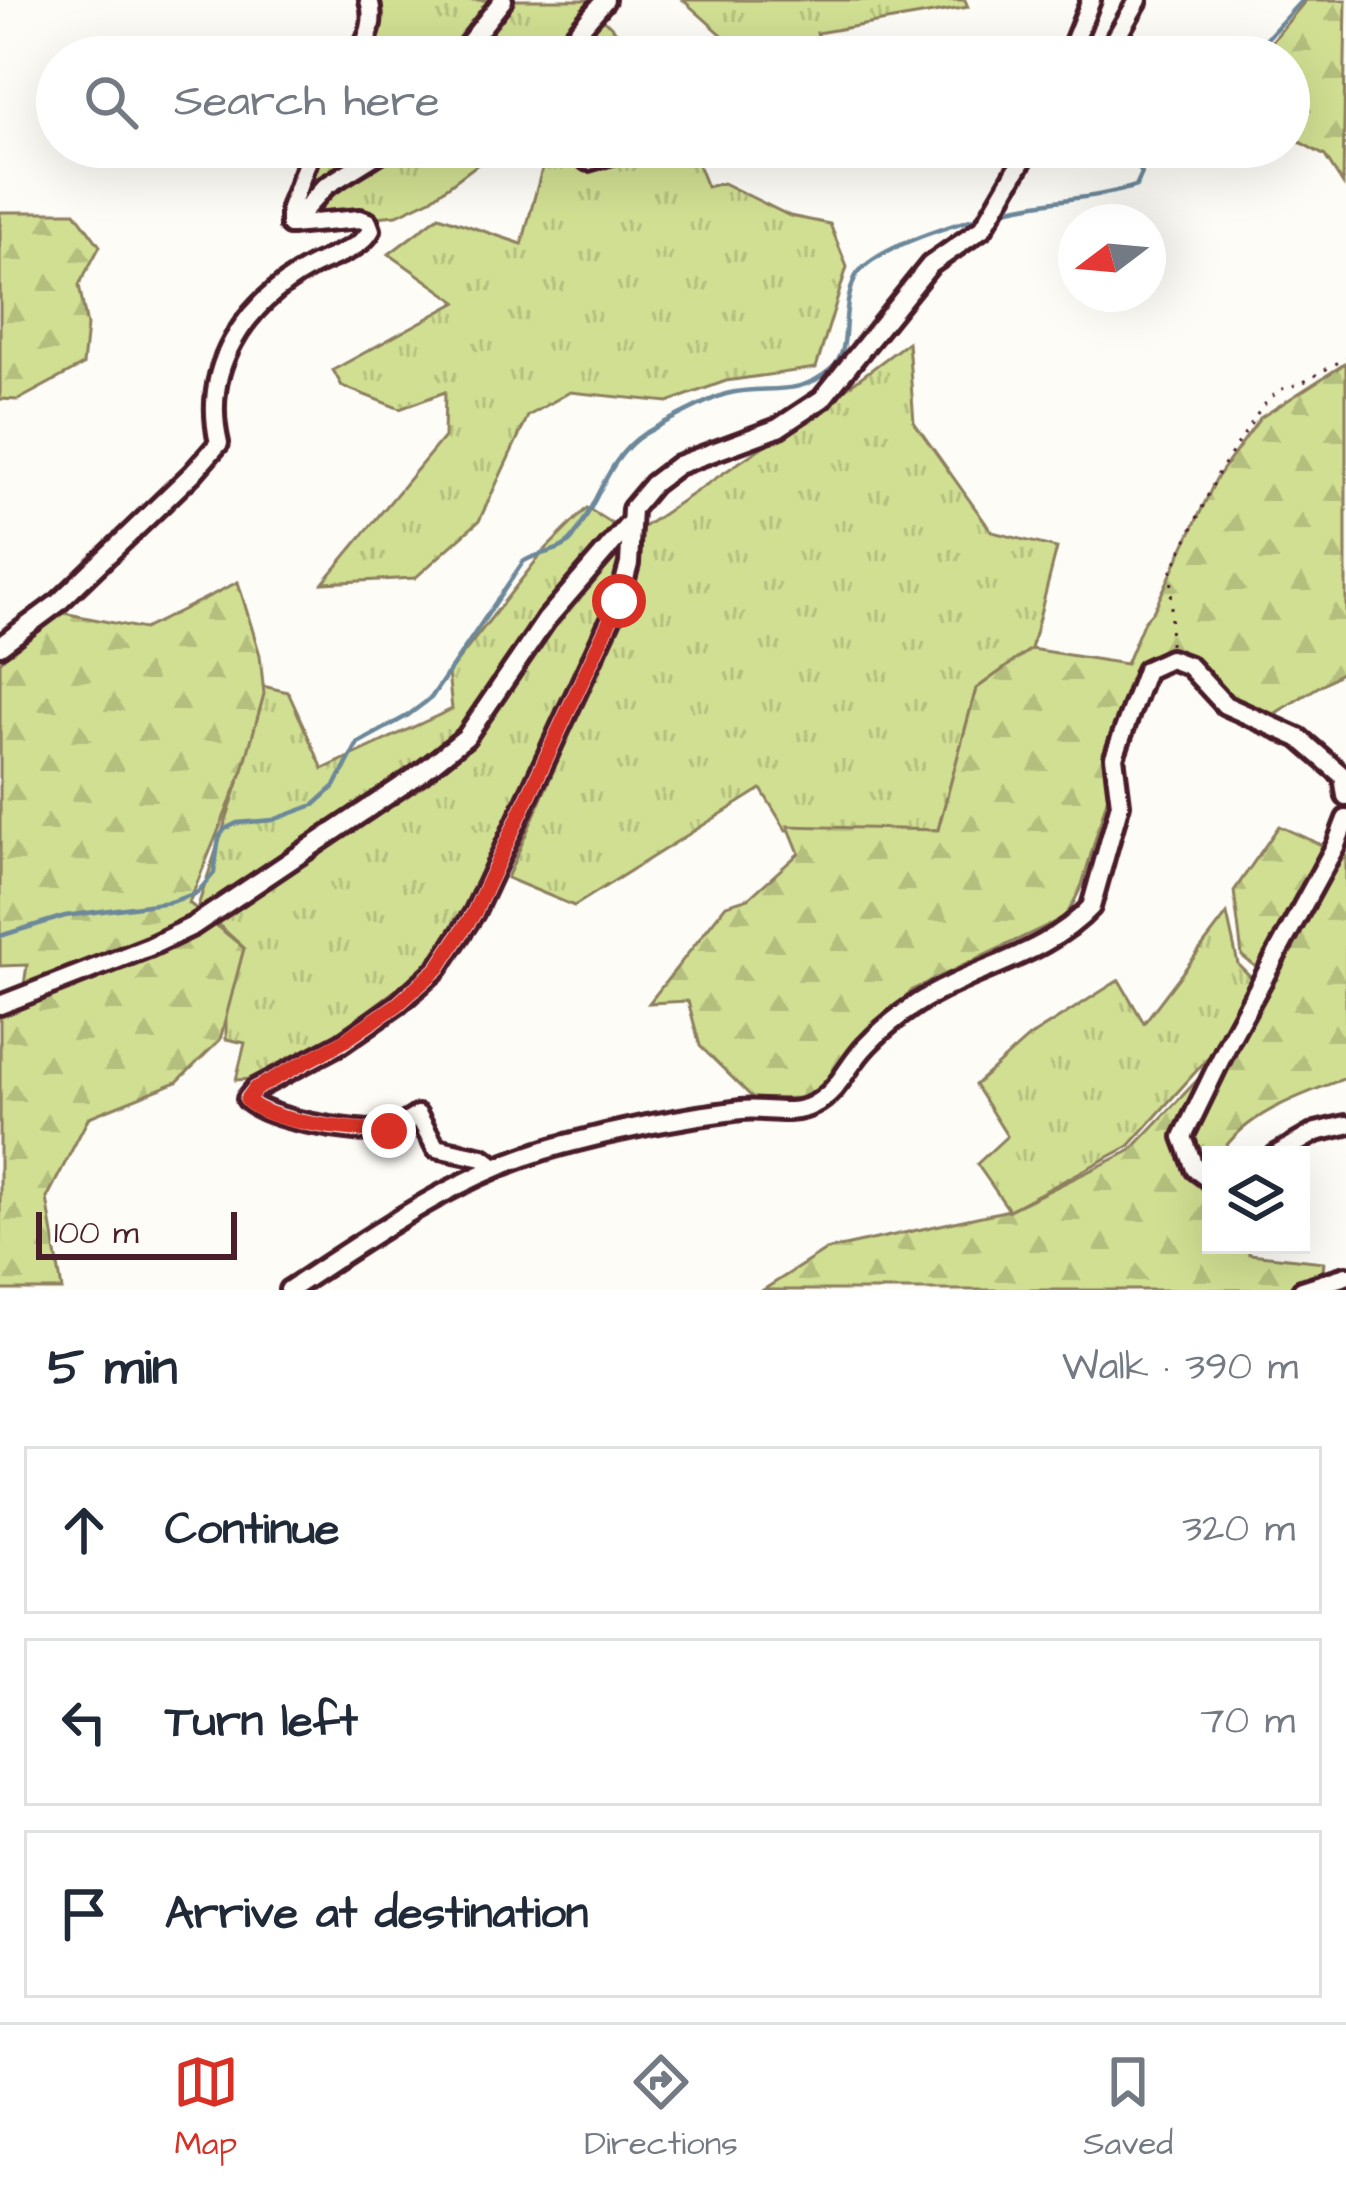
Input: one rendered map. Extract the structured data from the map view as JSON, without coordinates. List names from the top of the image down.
{
  "scale_bar": "100 m",
  "north": "left",
  "page": {
    "search": "Search here",
    "scale": "100 m",
    "heading": ["5 min", "Walk · 390 m"],
    "list": [
      ["Continue", "320 m"],
      ["Turn left", "70 m"],
      "Arrive at destination"
    ],
    "nav": ["Map", "Directions", "Saved"]
  }
}
